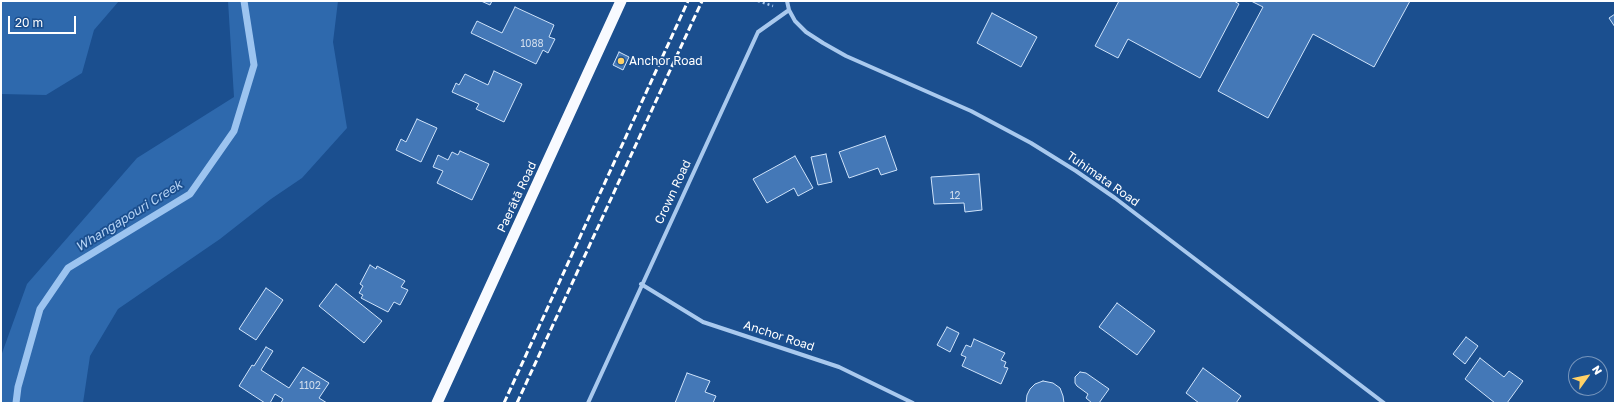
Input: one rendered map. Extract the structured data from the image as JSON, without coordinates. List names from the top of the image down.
{
  "streets": {
    "highway": ["Paerātā Road"],
    "street": ["Tuhimata Road", "Crown Road", "Anchor Road"]
  },
  "crossings": [
    ["Tuhimata Road", "Crown Road"],
    ["Crown Road", "Anchor Road"]
  ],
  "water": ["Whangapouri Creek"],
  "places": ["Anchor Road"],
  "house_numbers": ["1088", "12", "1102"],
  "scale_bar": "20 m",
  "north": "top right"
}
